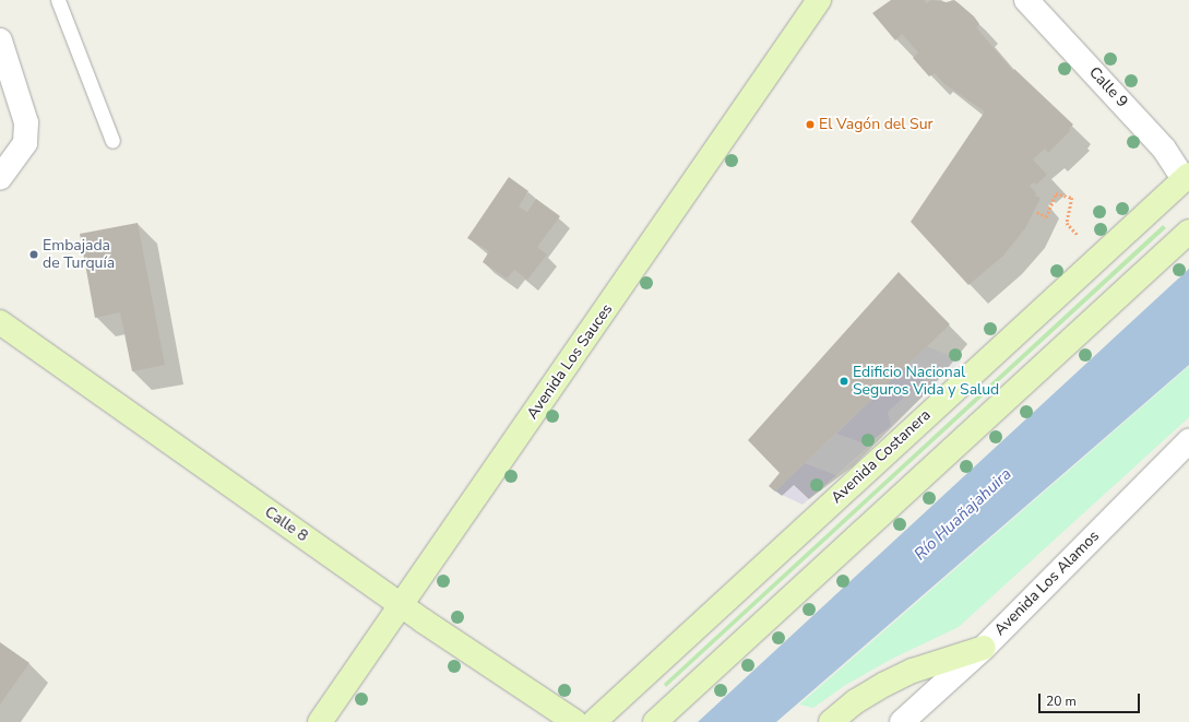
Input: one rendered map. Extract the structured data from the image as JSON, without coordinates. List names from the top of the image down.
{
  "streets": {
    "main road": ["Avenida Los Sauces", "Avenida Costanera", "Calle 8"],
    "street": ["Calle 9", "Avenida Los Alamos"]
  },
  "crossings": [
    ["Calle 9", "Avenida Costanera"],
    ["Avenida Los Sauces", "Calle 8"]
  ],
  "water": ["Río Huañajahuira"],
  "places": ["El Vagón del Sur", "Embajada de Turquía", "Edificio Nacional Seguros Vida y Salud"],
  "scale_bar": "20 m"
}
